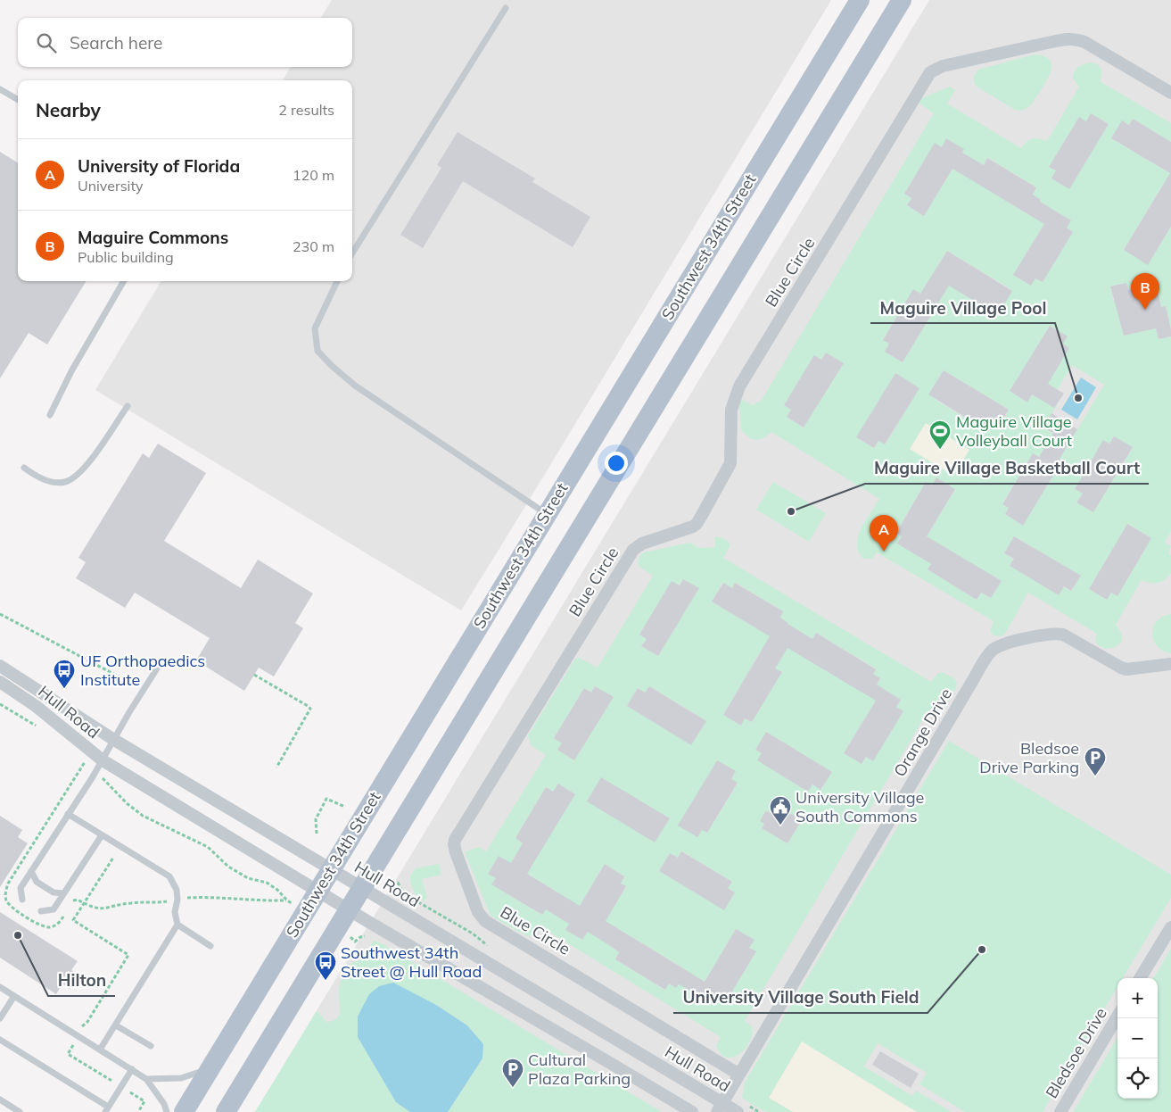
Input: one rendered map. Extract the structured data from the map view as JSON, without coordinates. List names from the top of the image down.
{
  "streets": {
    "main road": ["Southwest 34th Street"],
    "street": [
      "Blue Circle",
      "Hull Road",
      "Orange Drive",
      "Bledsoe Drive"
    ]
  },
  "crossings": [
    ["Southwest 34th Street", "Hull Road"],
    ["Blue Circle", "Orange Drive"],
    ["Hull Road", "Orange Drive"]
  ],
  "places": {
    "other": [
      "Maguire Village Pool",
      "Maguire Village Basketball Court",
      "Hilton",
      "University Village South Field"
    ],
    "sports": ["Maguire Village Volleyball Court"],
    "bus stop": ["UF Orthopaedics Institute", "Southwest 34th Street @ Hull Road"],
    "parking": ["Bledsoe Drive Parking", "Cultural Plaza Parking"],
    "public building": ["University Village South Commons"]
  },
  "page": {
    "search": "Search here",
    "heading": ["Nearby", "2 results"],
    "list": [
      {
        "mark": "A",
        "name": "University of Florida",
        "note": "University",
        "value": "120 m"
      },
      {
        "mark": "B",
        "name": "Maguire Commons",
        "note": "Public building",
        "value": "230 m"
      }
    ],
    "pins": ["B", "A"],
    "map_buttons": ["+", "−"]
  }
}
